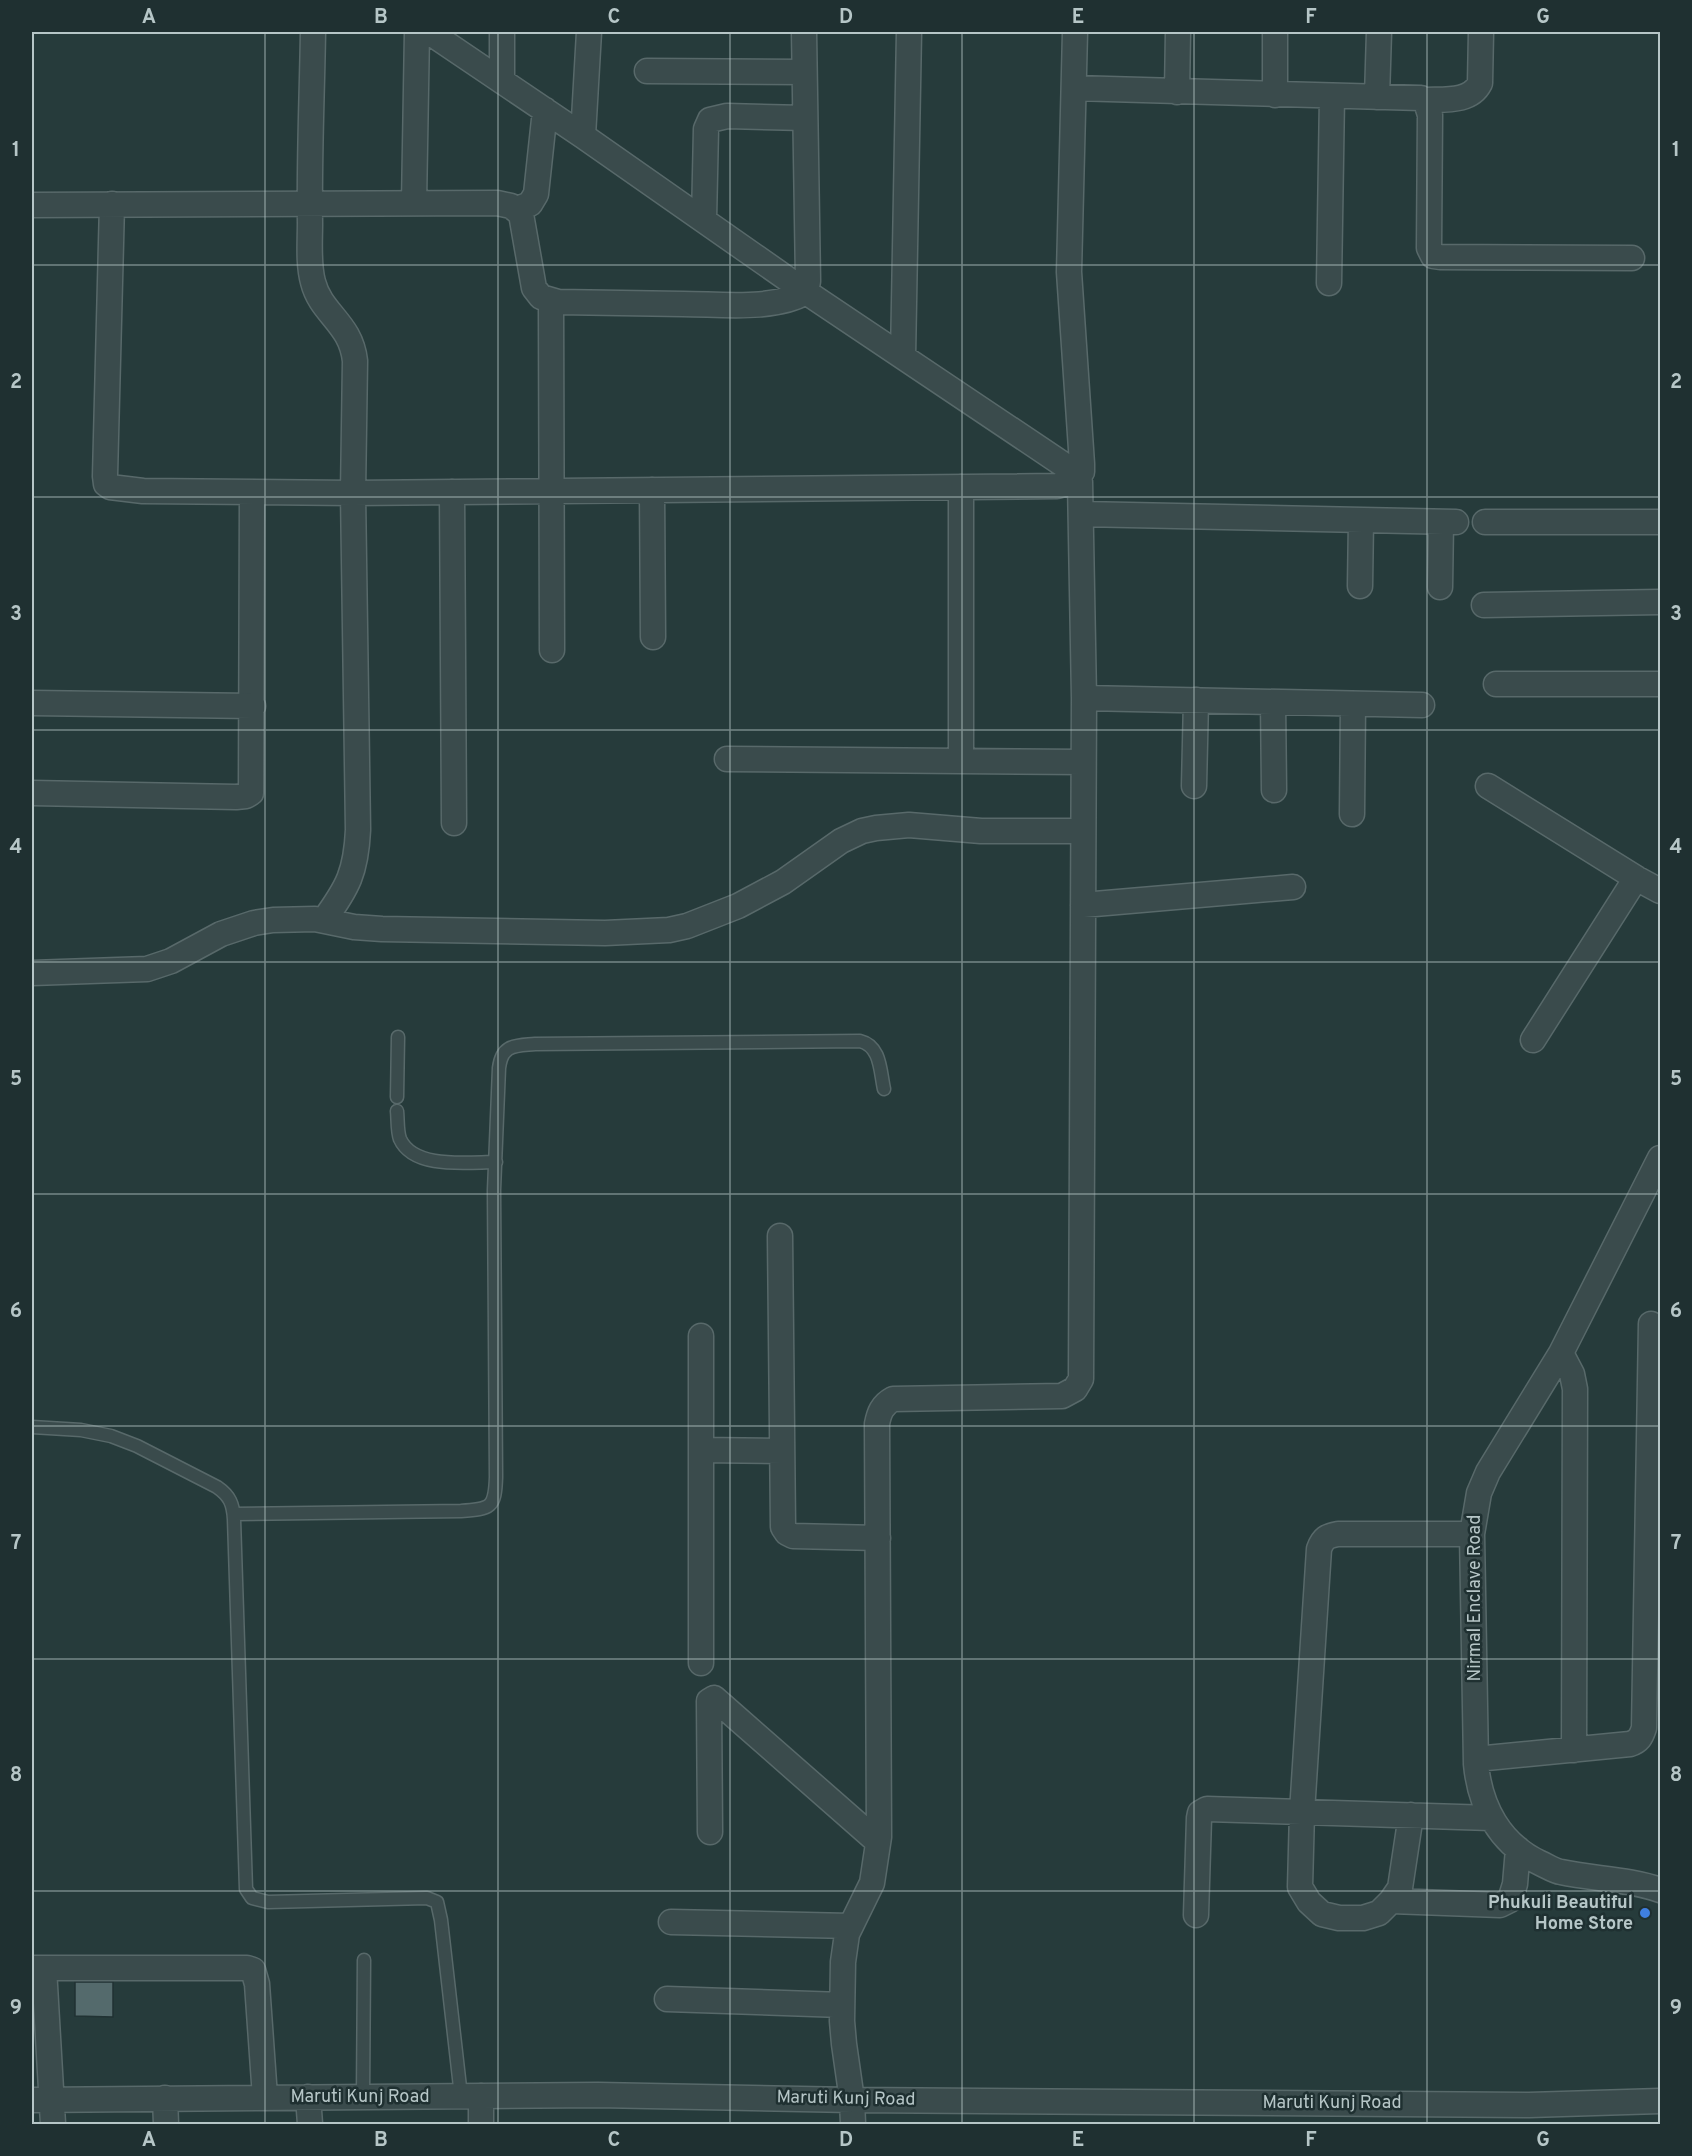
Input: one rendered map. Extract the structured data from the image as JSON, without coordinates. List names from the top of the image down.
{
  "streets": {
    "street": ["Nirmal Enclave Road", "Maruti Kunj Road"]
  },
  "places": ["Phukuli Beautiful Home Store"],
  "grid": {
    "columns": [
      "A",
      "B",
      "C",
      "D",
      "E",
      "F",
      "G"
    ],
    "rows": [
      "1",
      "2",
      "3",
      "4",
      "5",
      "6",
      "7",
      "8",
      "9"
    ]
  }
}
